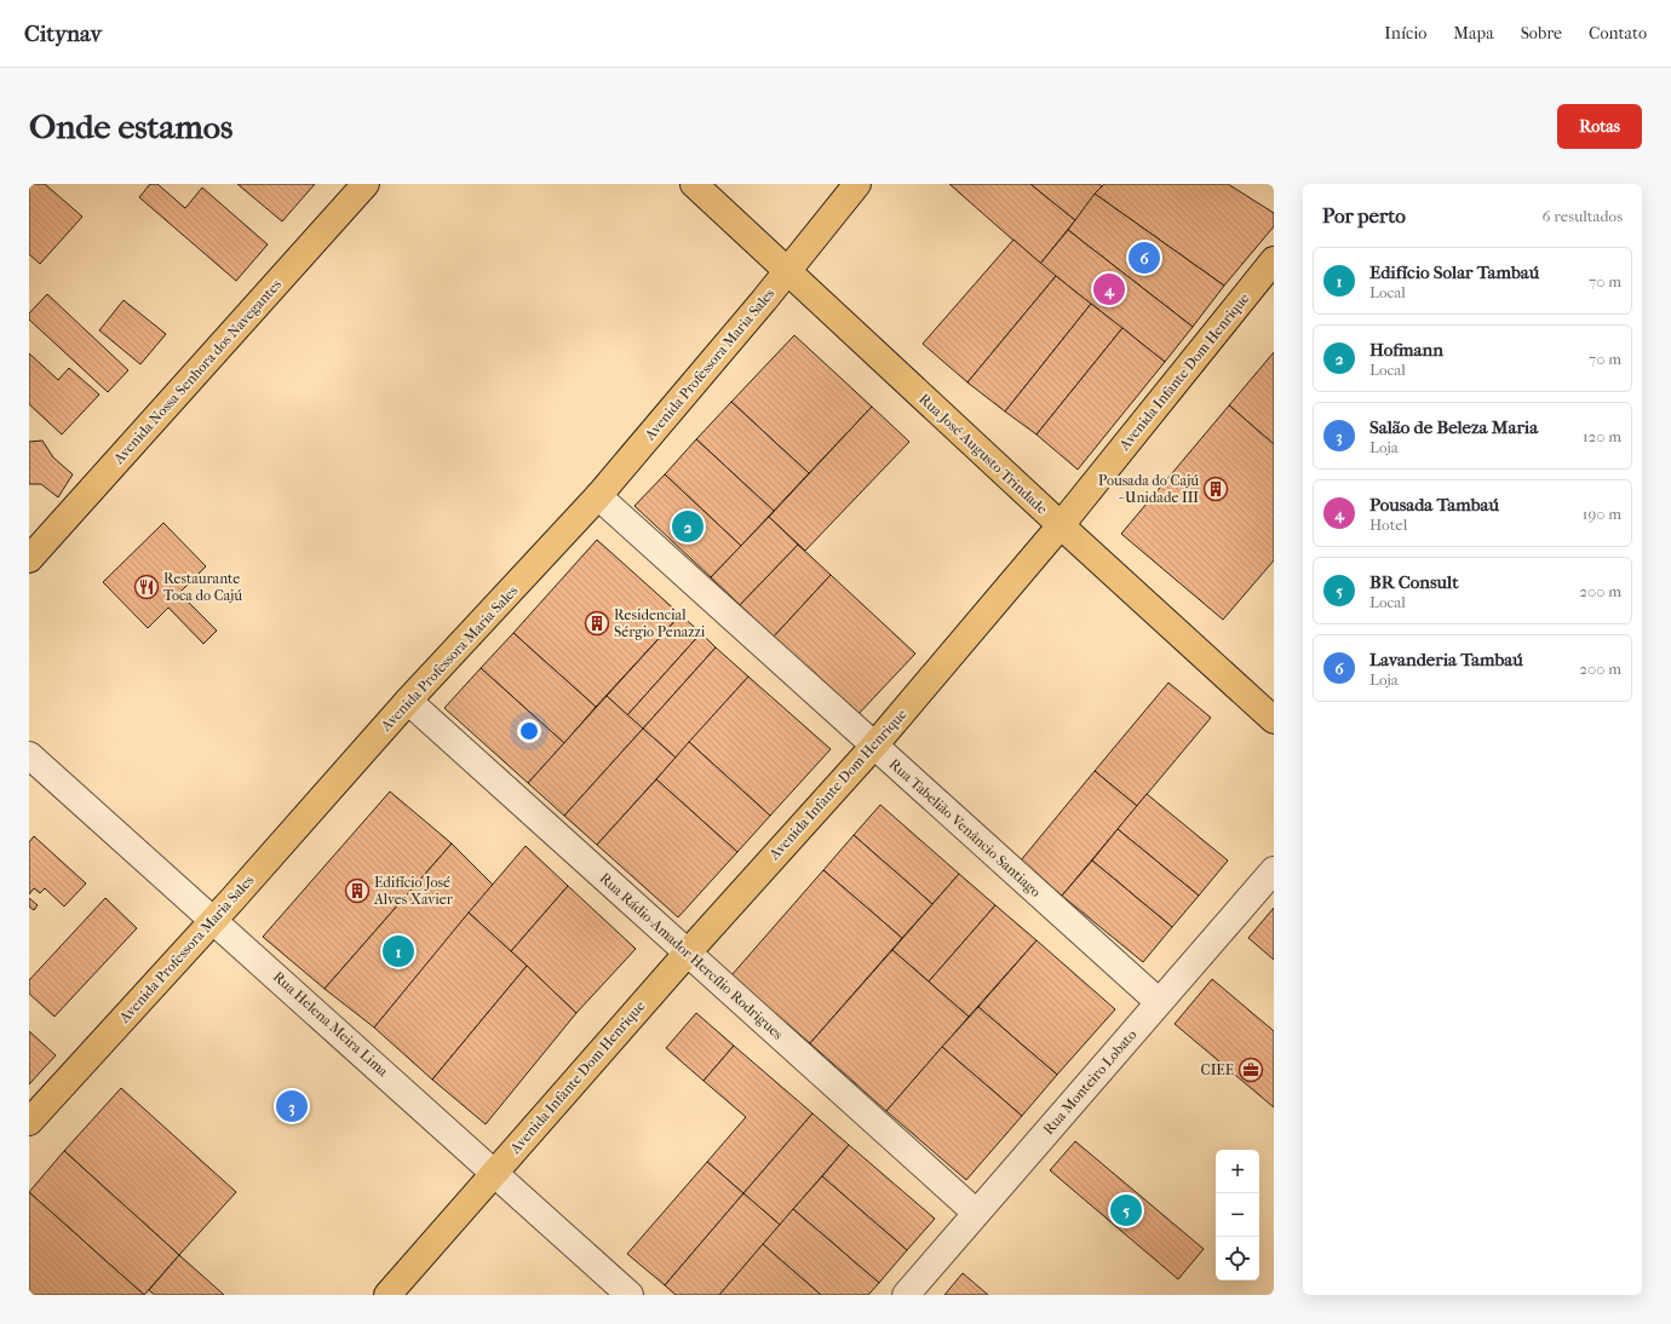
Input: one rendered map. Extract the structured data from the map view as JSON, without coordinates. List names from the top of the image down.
{
  "streets": {
    "main road": [
      "Avenida Professora Maria Sales",
      "Avenida Nossa Senhora dos Navegantes",
      "Avenida Infante Dom Henrique",
      "Rua José Augusto Trindade"
    ],
    "street": [
      "Rua Tabelião Venâncio Santiago",
      "Rua Rádio-Amador Hercílio Rodrigues",
      "Rua Helena Meira Lima",
      "Rua Monteiro Lobato"
    ]
  },
  "crossings": [
    ["Avenida Professora Maria Sales", "Rua José Augusto Trindade"],
    ["Avenida Professora Maria Sales", "Rua Tabelião Venâncio Santiago"],
    ["Avenida Professora Maria Sales", "Rua Rádio-Amador Hercílio Rodrigues"],
    ["Avenida Professora Maria Sales", "Rua Helena Meira Lima"],
    ["Avenida Infante Dom Henrique", "Rua José Augusto Trindade"],
    ["Avenida Infante Dom Henrique", "Rua Tabelião Venâncio Santiago"],
    ["Avenida Infante Dom Henrique", "Rua Rádio-Amador Hercílio Rodrigues"],
    ["Avenida Infante Dom Henrique", "Rua Helena Meira Lima"],
    ["Rua Tabelião Venâncio Santiago", "Rua Monteiro Lobato"],
    ["Rua Rádio-Amador Hercílio Rodrigues", "Rua Monteiro Lobato"]
  ],
  "places": {
    "building": ["Pousada do Cajú - Unidade III", "Residencial Sérgio Penazzi", "Edifício José Alves Xavier"],
    "restaurant": ["Restaurante Toca do Cajú"],
    "office": ["CIEE"]
  },
  "page": {
    "header": "Citynav",
    "nav": [
      "Início",
      "Mapa",
      "Sobre",
      "Contato"
    ],
    "buttons": "Rotas",
    "title": "Onde estamos",
    "heading": ["Por perto", "6 resultados"],
    "pins": [
      "6",
      "4",
      "2",
      "1",
      "3",
      "5"
    ],
    "list": [
      {
        "mark": "1",
        "name": "Edifício Solar Tambaú",
        "note": "Local",
        "value": "70 m"
      },
      {
        "mark": "2",
        "name": "Hofmann",
        "note": "Local",
        "value": "70 m"
      },
      {
        "mark": "3",
        "name": "Salão de Beleza Maria",
        "note": "Loja",
        "value": "120 m"
      },
      {
        "mark": "4",
        "name": "Pousada Tambaú",
        "note": "Hotel",
        "value": "190 m"
      },
      {
        "mark": "5",
        "name": "BR Consult",
        "note": "Local",
        "value": "200 m"
      },
      {
        "mark": "6",
        "name": "Lavanderia Tambaú",
        "note": "Loja",
        "value": "200 m"
      }
    ],
    "map_buttons": ["+", "−"]
  }
}
